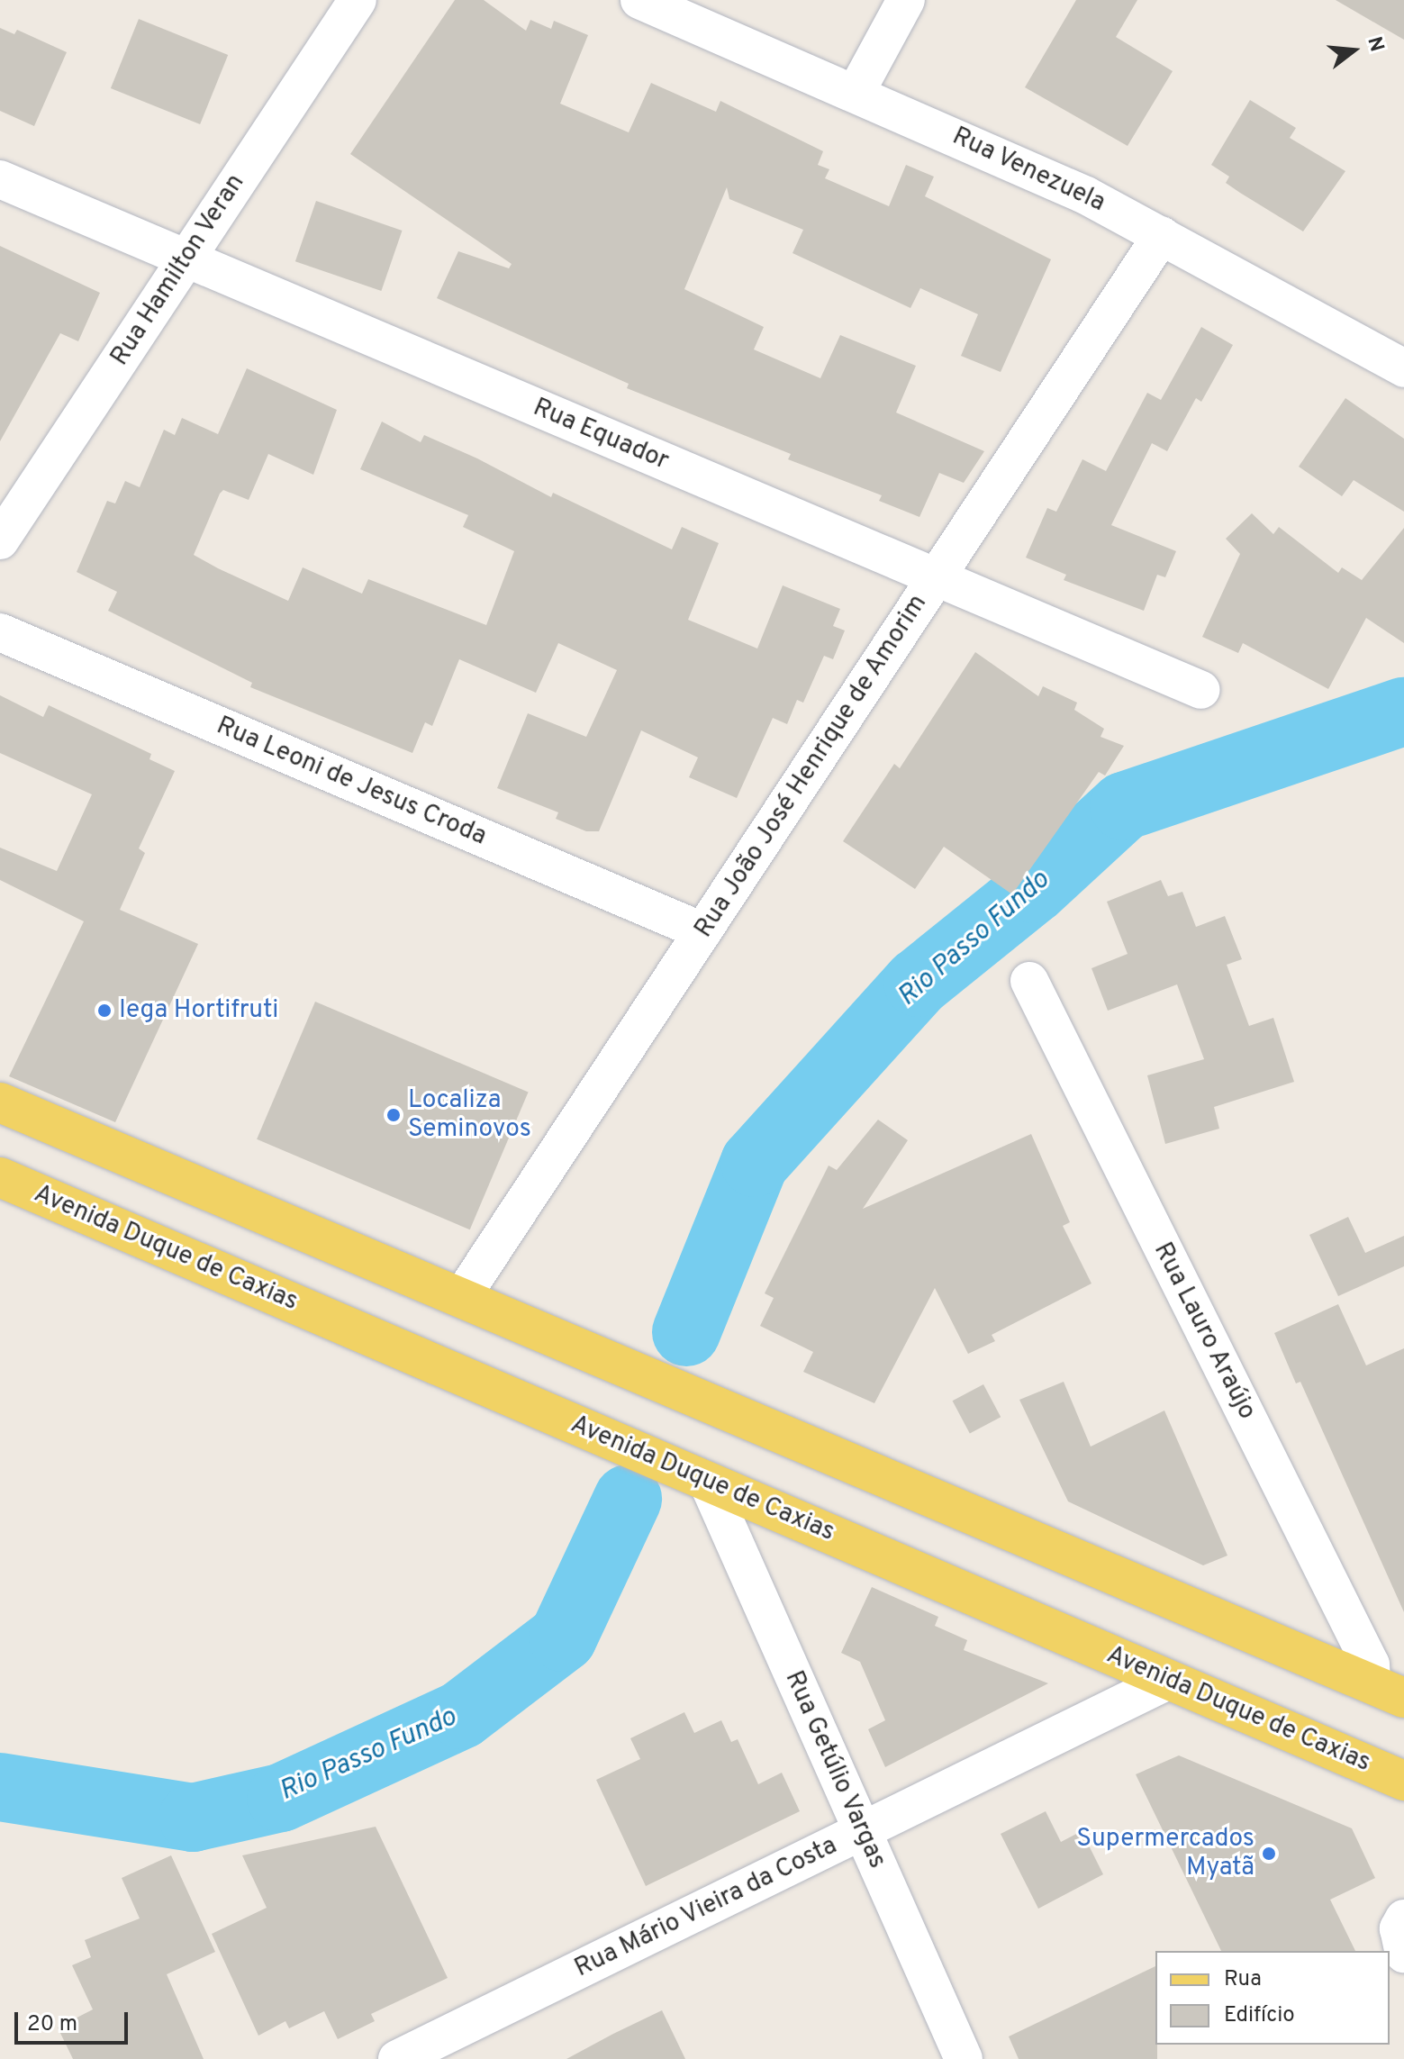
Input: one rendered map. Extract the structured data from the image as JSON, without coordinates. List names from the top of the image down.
{
  "streets": {
    "main road": ["Avenida Duque de Caxias"],
    "street": [
      "Rua Venezuela",
      "Rua Hamilton Veran",
      "Rua Equador",
      "Rua João José Henrique de Amorim",
      "Rua Leoni de Jesus Croda",
      "Rua Lauro Araújo",
      "Rua Getúlio Vargas",
      "Rua Mário Vieira da Costa"
    ]
  },
  "crossings": [
    ["Rua Venezuela", "Rua João José Henrique de Amorim"],
    ["Rua Hamilton Veran", "Rua Equador"],
    ["Rua Equador", "Rua João José Henrique de Amorim"],
    ["Rua João José Henrique de Amorim", "Rua Leoni de Jesus Croda"],
    ["Avenida Duque de Caxias", "Rua Getúlio Vargas"],
    ["Avenida Duque de Caxias", "Rua Mário Vieira da Costa"],
    ["Rua Getúlio Vargas", "Rua Mário Vieira da Costa"]
  ],
  "water": ["Rio Passo Fundo"],
  "places": ["Iega Hortifruti", "Localiza Seminovos", "Supermercados Myatã"],
  "legend": ["Rua", "Edifício"],
  "scale_bar": "20 m",
  "north": "right"
}
